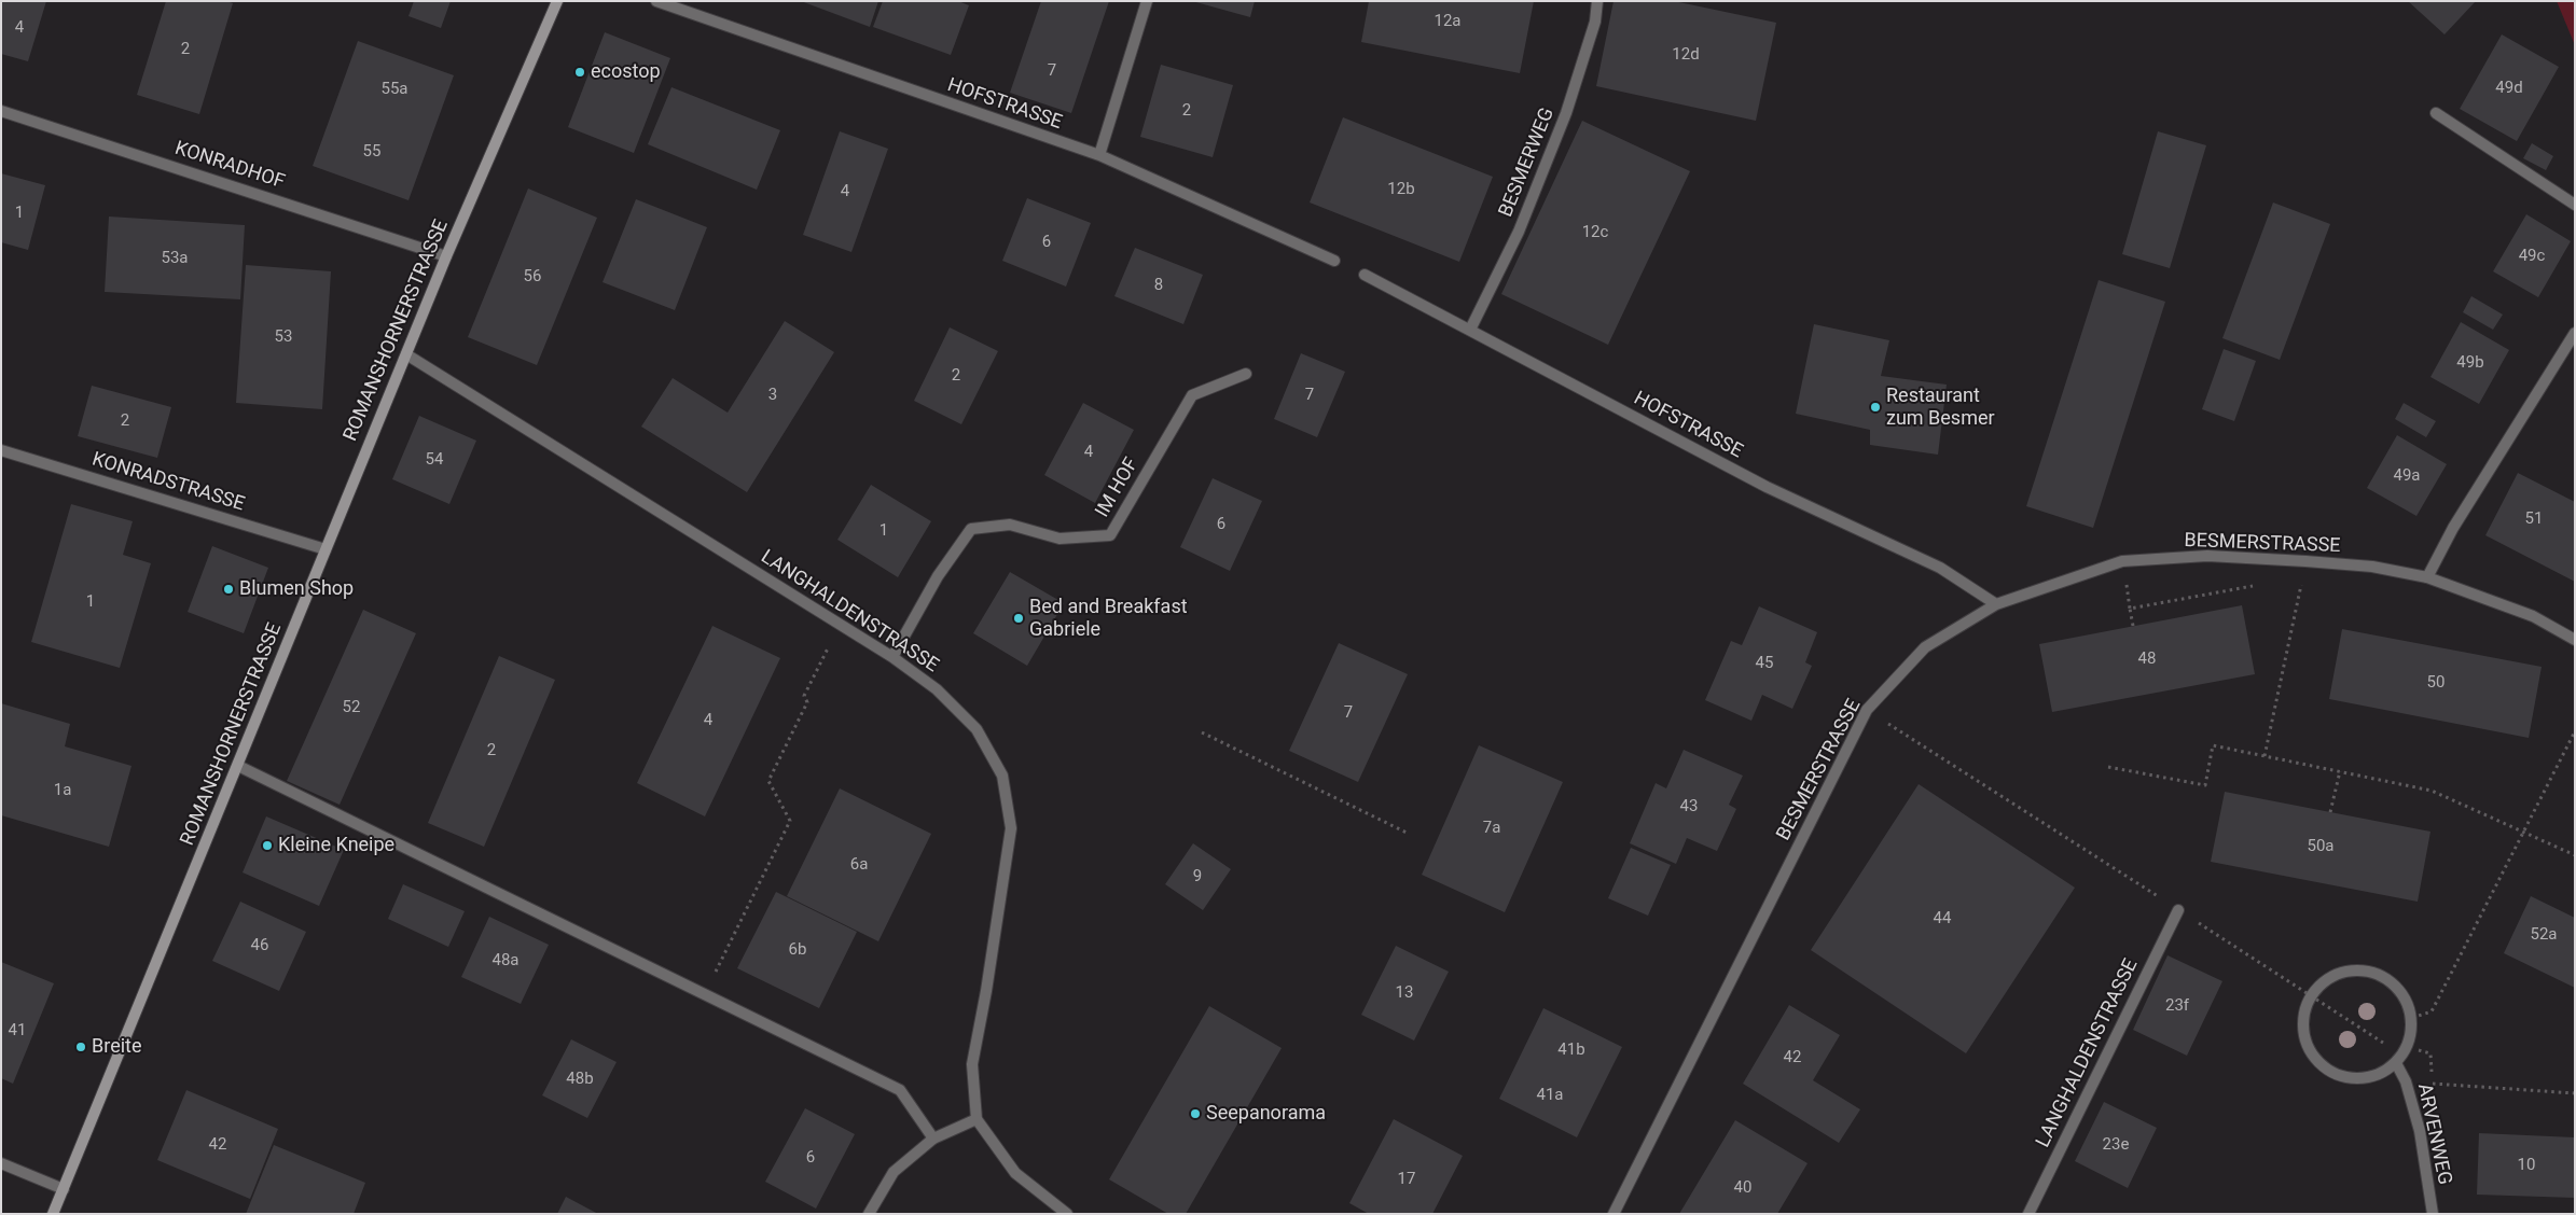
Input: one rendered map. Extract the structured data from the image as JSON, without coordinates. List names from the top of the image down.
{
  "streets": {
    "street": [
      "HOFSTRASSE",
      "BESMERWEG",
      "KONRADHOF",
      "ROMANSHORNERSTRASSE",
      "KONRADSTRASSE",
      "IM HOF",
      "BESMERSTRASSE",
      "LANGHALDENSTRASSE",
      "ARVENWEG"
    ]
  },
  "crossings": [
    ["HOFSTRASSE", "BESMERWEG"],
    ["HOFSTRASSE", "BESMERSTRASSE"],
    ["KONRADHOF", "ROMANSHORNERSTRASSE"],
    ["ROMANSHORNERSTRASSE", "KONRADSTRASSE"],
    ["ROMANSHORNERSTRASSE", "LANGHALDENSTRASSE"],
    ["IM HOF", "LANGHALDENSTRASSE"]
  ],
  "places": [
    "ecostop",
    "Restaurant zum Besmer",
    "Blumen Shop",
    "Bed and Breakfast Gabriele",
    "Kleine Kneipe",
    "Breite",
    "Seepanorama"
  ],
  "house_numbers": [
    "12a",
    "4",
    "2",
    "12d",
    "7",
    "49d",
    "55a",
    "2",
    "55",
    "12b",
    "4",
    "1",
    "12c",
    "6",
    "49c",
    "53a",
    "56",
    "8",
    "53",
    "49b",
    "2",
    "3",
    "7",
    "2",
    "4",
    "54",
    "49a",
    "51",
    "6",
    "1",
    "1",
    "48",
    "45",
    "50",
    "52",
    "7",
    "4",
    "2",
    "1a",
    "43",
    "7a",
    "50a",
    "6a",
    "9",
    "44",
    "52a",
    "46",
    "6b",
    "48a",
    "13",
    "23f",
    "41",
    "41b",
    "42",
    "48b",
    "41a",
    "42",
    "23e",
    "6",
    "10",
    "17",
    "40"
  ]
}
